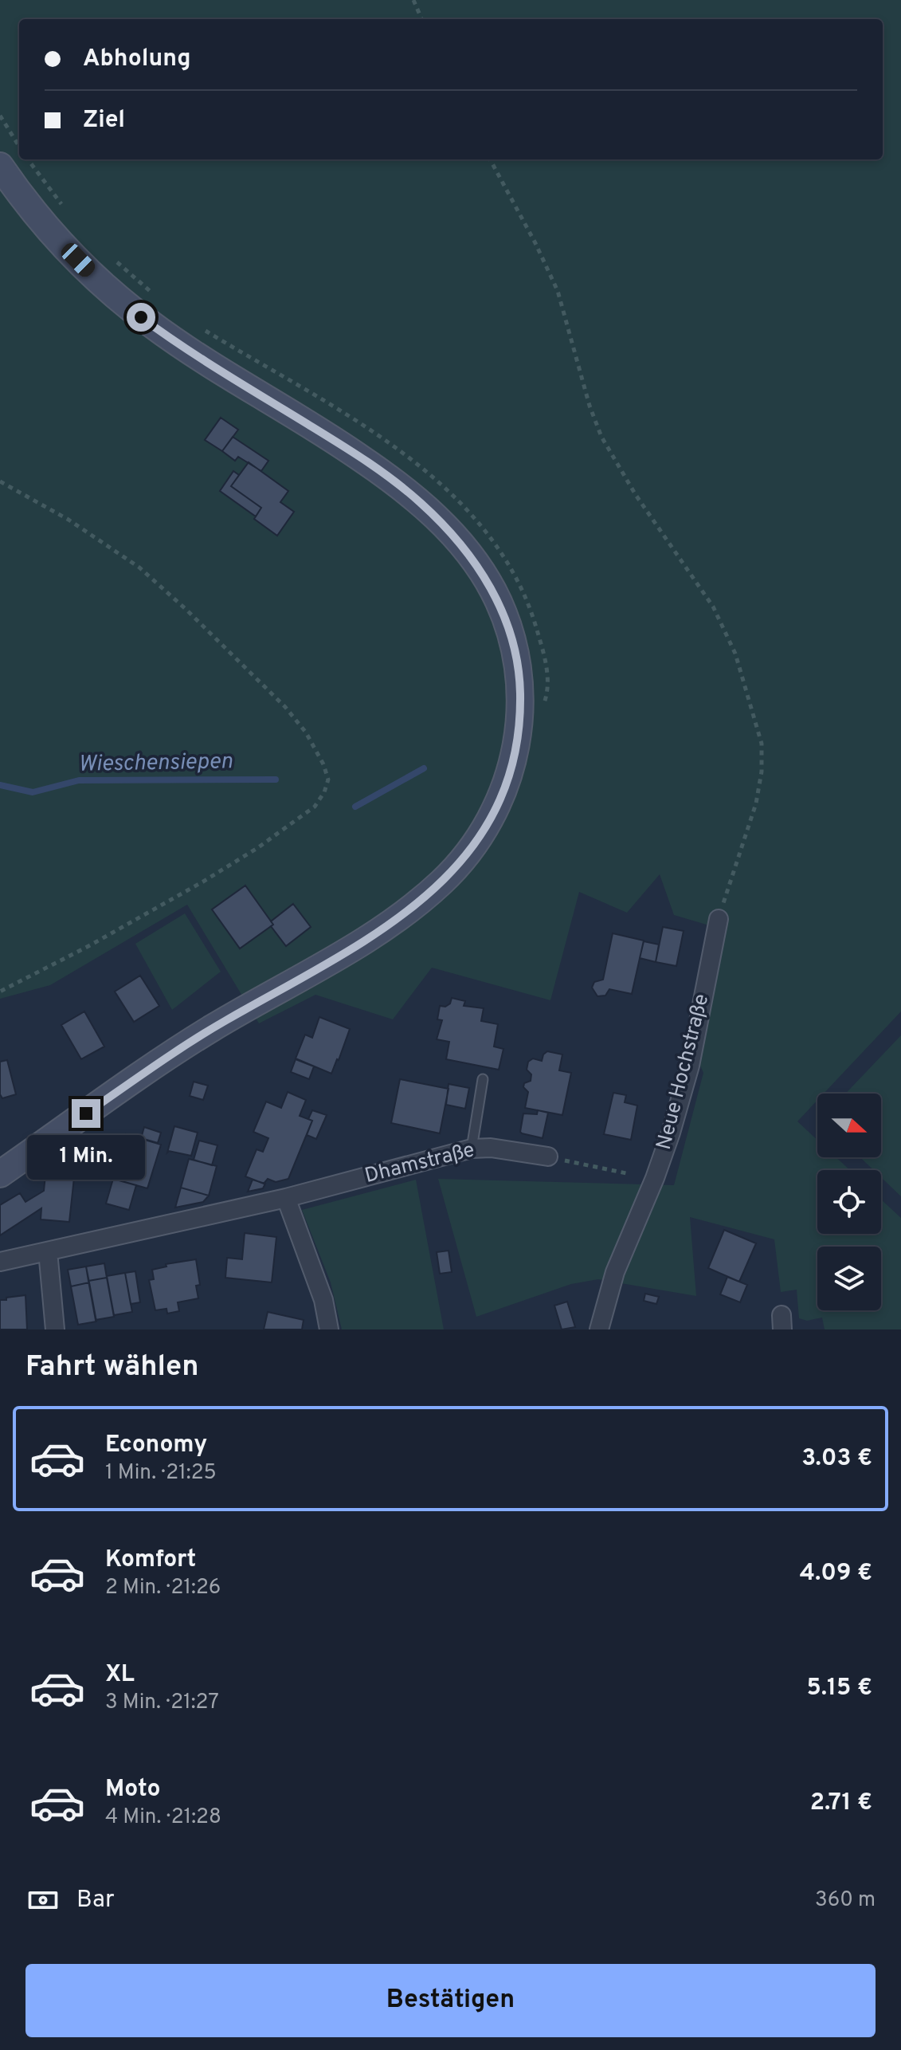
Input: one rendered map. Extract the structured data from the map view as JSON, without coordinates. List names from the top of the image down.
{
  "streets": {
    "street": ["Neue Hochstraße", "Dhamstraße"]
  },
  "water": ["Wieschensiepen"],
  "north": "right",
  "page": {
    "banner": ["Abholung", "Ziel"],
    "bubble": "1 Min.",
    "heading": "Fahrt wählen",
    "list": [
      {
        "name": "Economy",
        "note": "1 Min. · 21:25",
        "value": "3.03 €"
      },
      {
        "name": "Komfort",
        "note": "2 Min. · 21:26",
        "value": "4.09 €"
      },
      {
        "name": "XL",
        "note": "3 Min. · 21:27",
        "value": "5.15 €"
      },
      {
        "name": "Moto",
        "note": "4 Min. · 21:28",
        "value": "2.71 €"
      }
    ],
    "pay": ["Bar", "360 m"],
    "buttons": "Bestätigen"
  }
}
